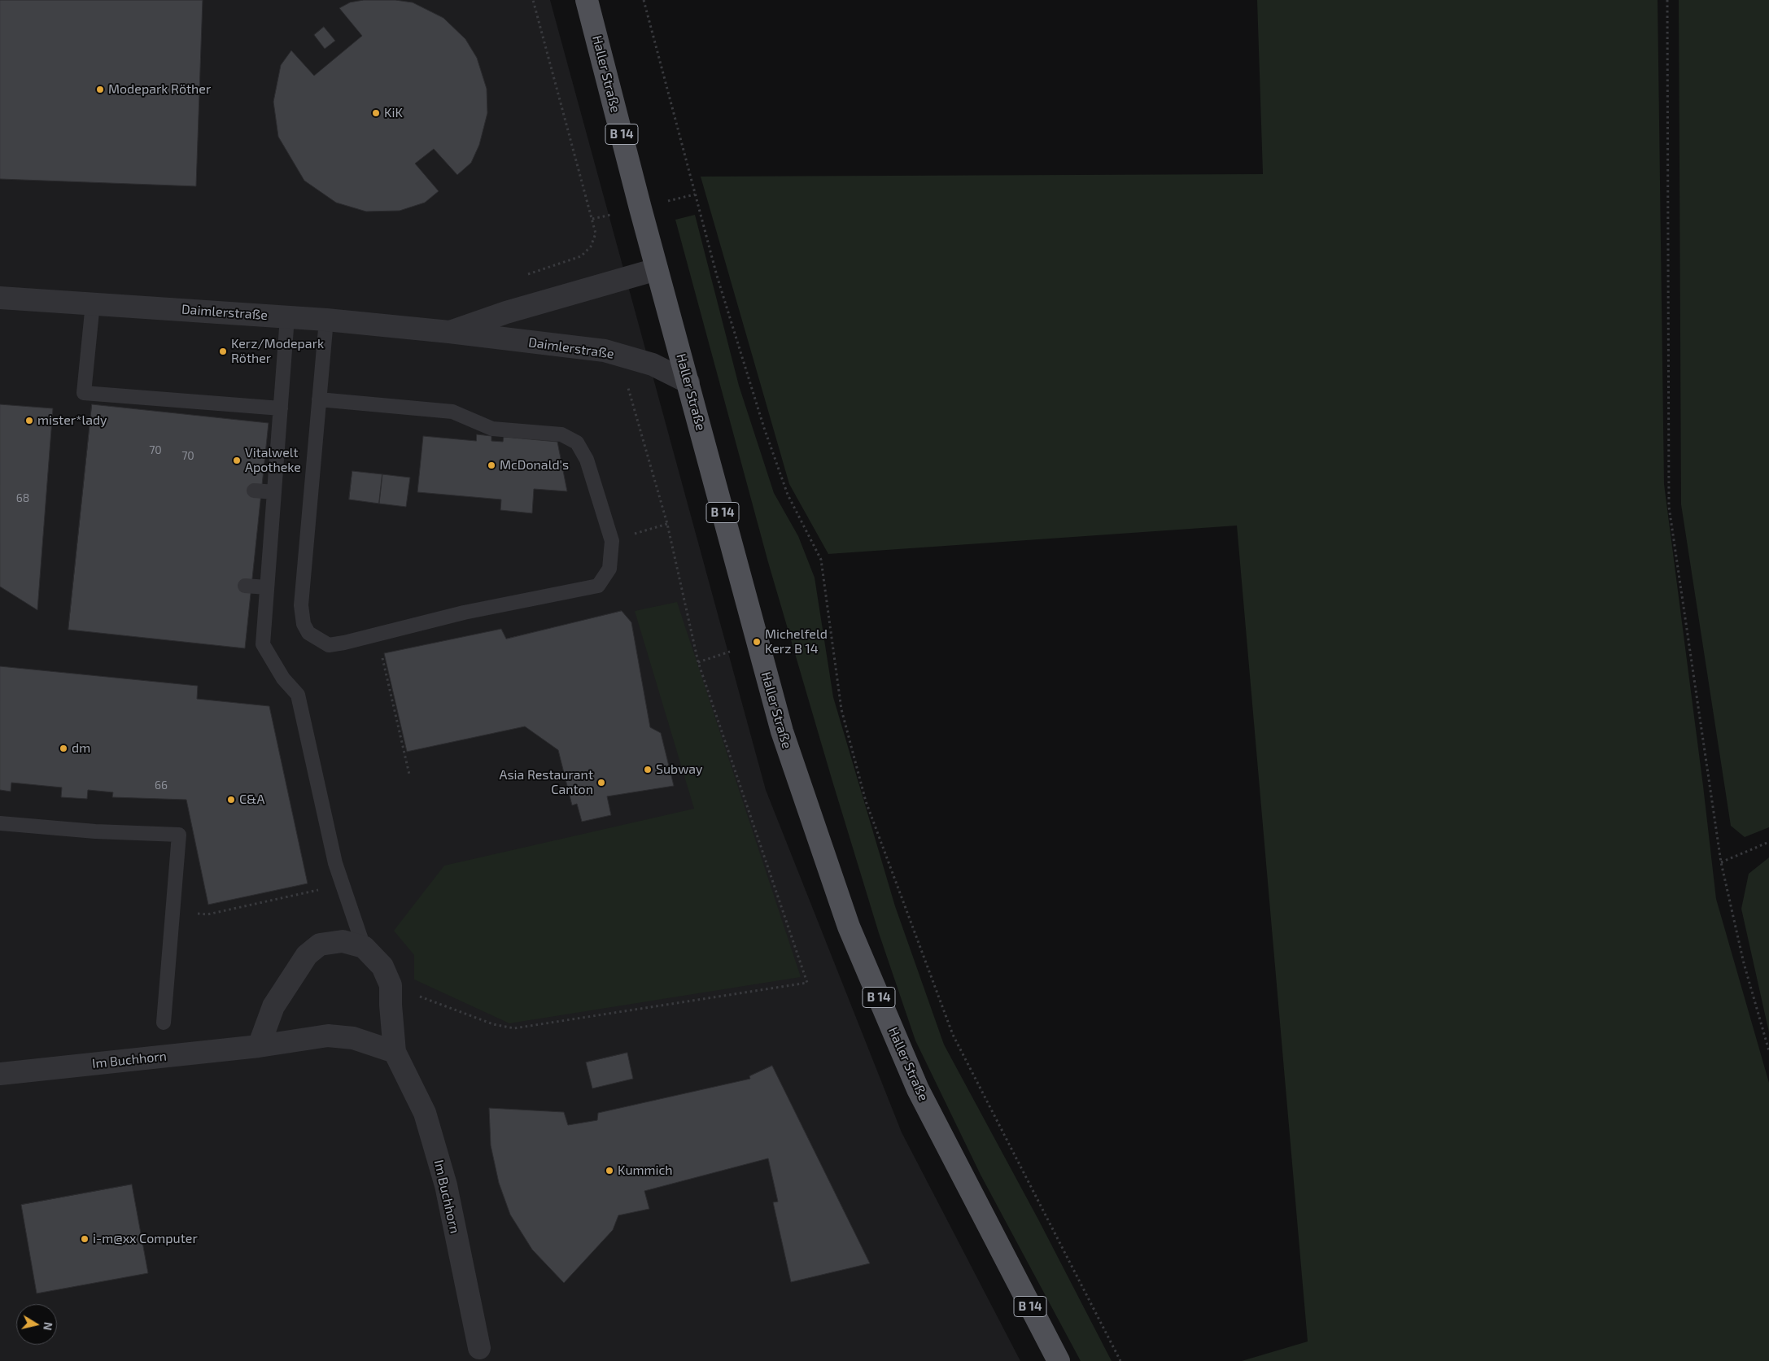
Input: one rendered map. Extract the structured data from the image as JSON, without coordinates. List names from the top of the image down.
{
  "streets": {
    "main road": ["Haller Straße", "B 14"],
    "street": ["Daimlerstraße", "Im Buchhorn"]
  },
  "crossings": [
    ["Haller Straße", "Daimlerstraße"]
  ],
  "places": [
    "Modepark Röther",
    "KiK",
    "Kerz/Modepark Röther",
    "mister*lady",
    "Vitalwelt Apotheke",
    "McDonald's",
    "Michelfeld Kerz B 14",
    "dm",
    "Subway",
    "Asia Restaurant Canton",
    "C&A",
    "Kummich",
    "i-m@xx Computer"
  ],
  "house_numbers": [
    "70",
    "70",
    "68",
    "66"
  ],
  "north": "right"
}
